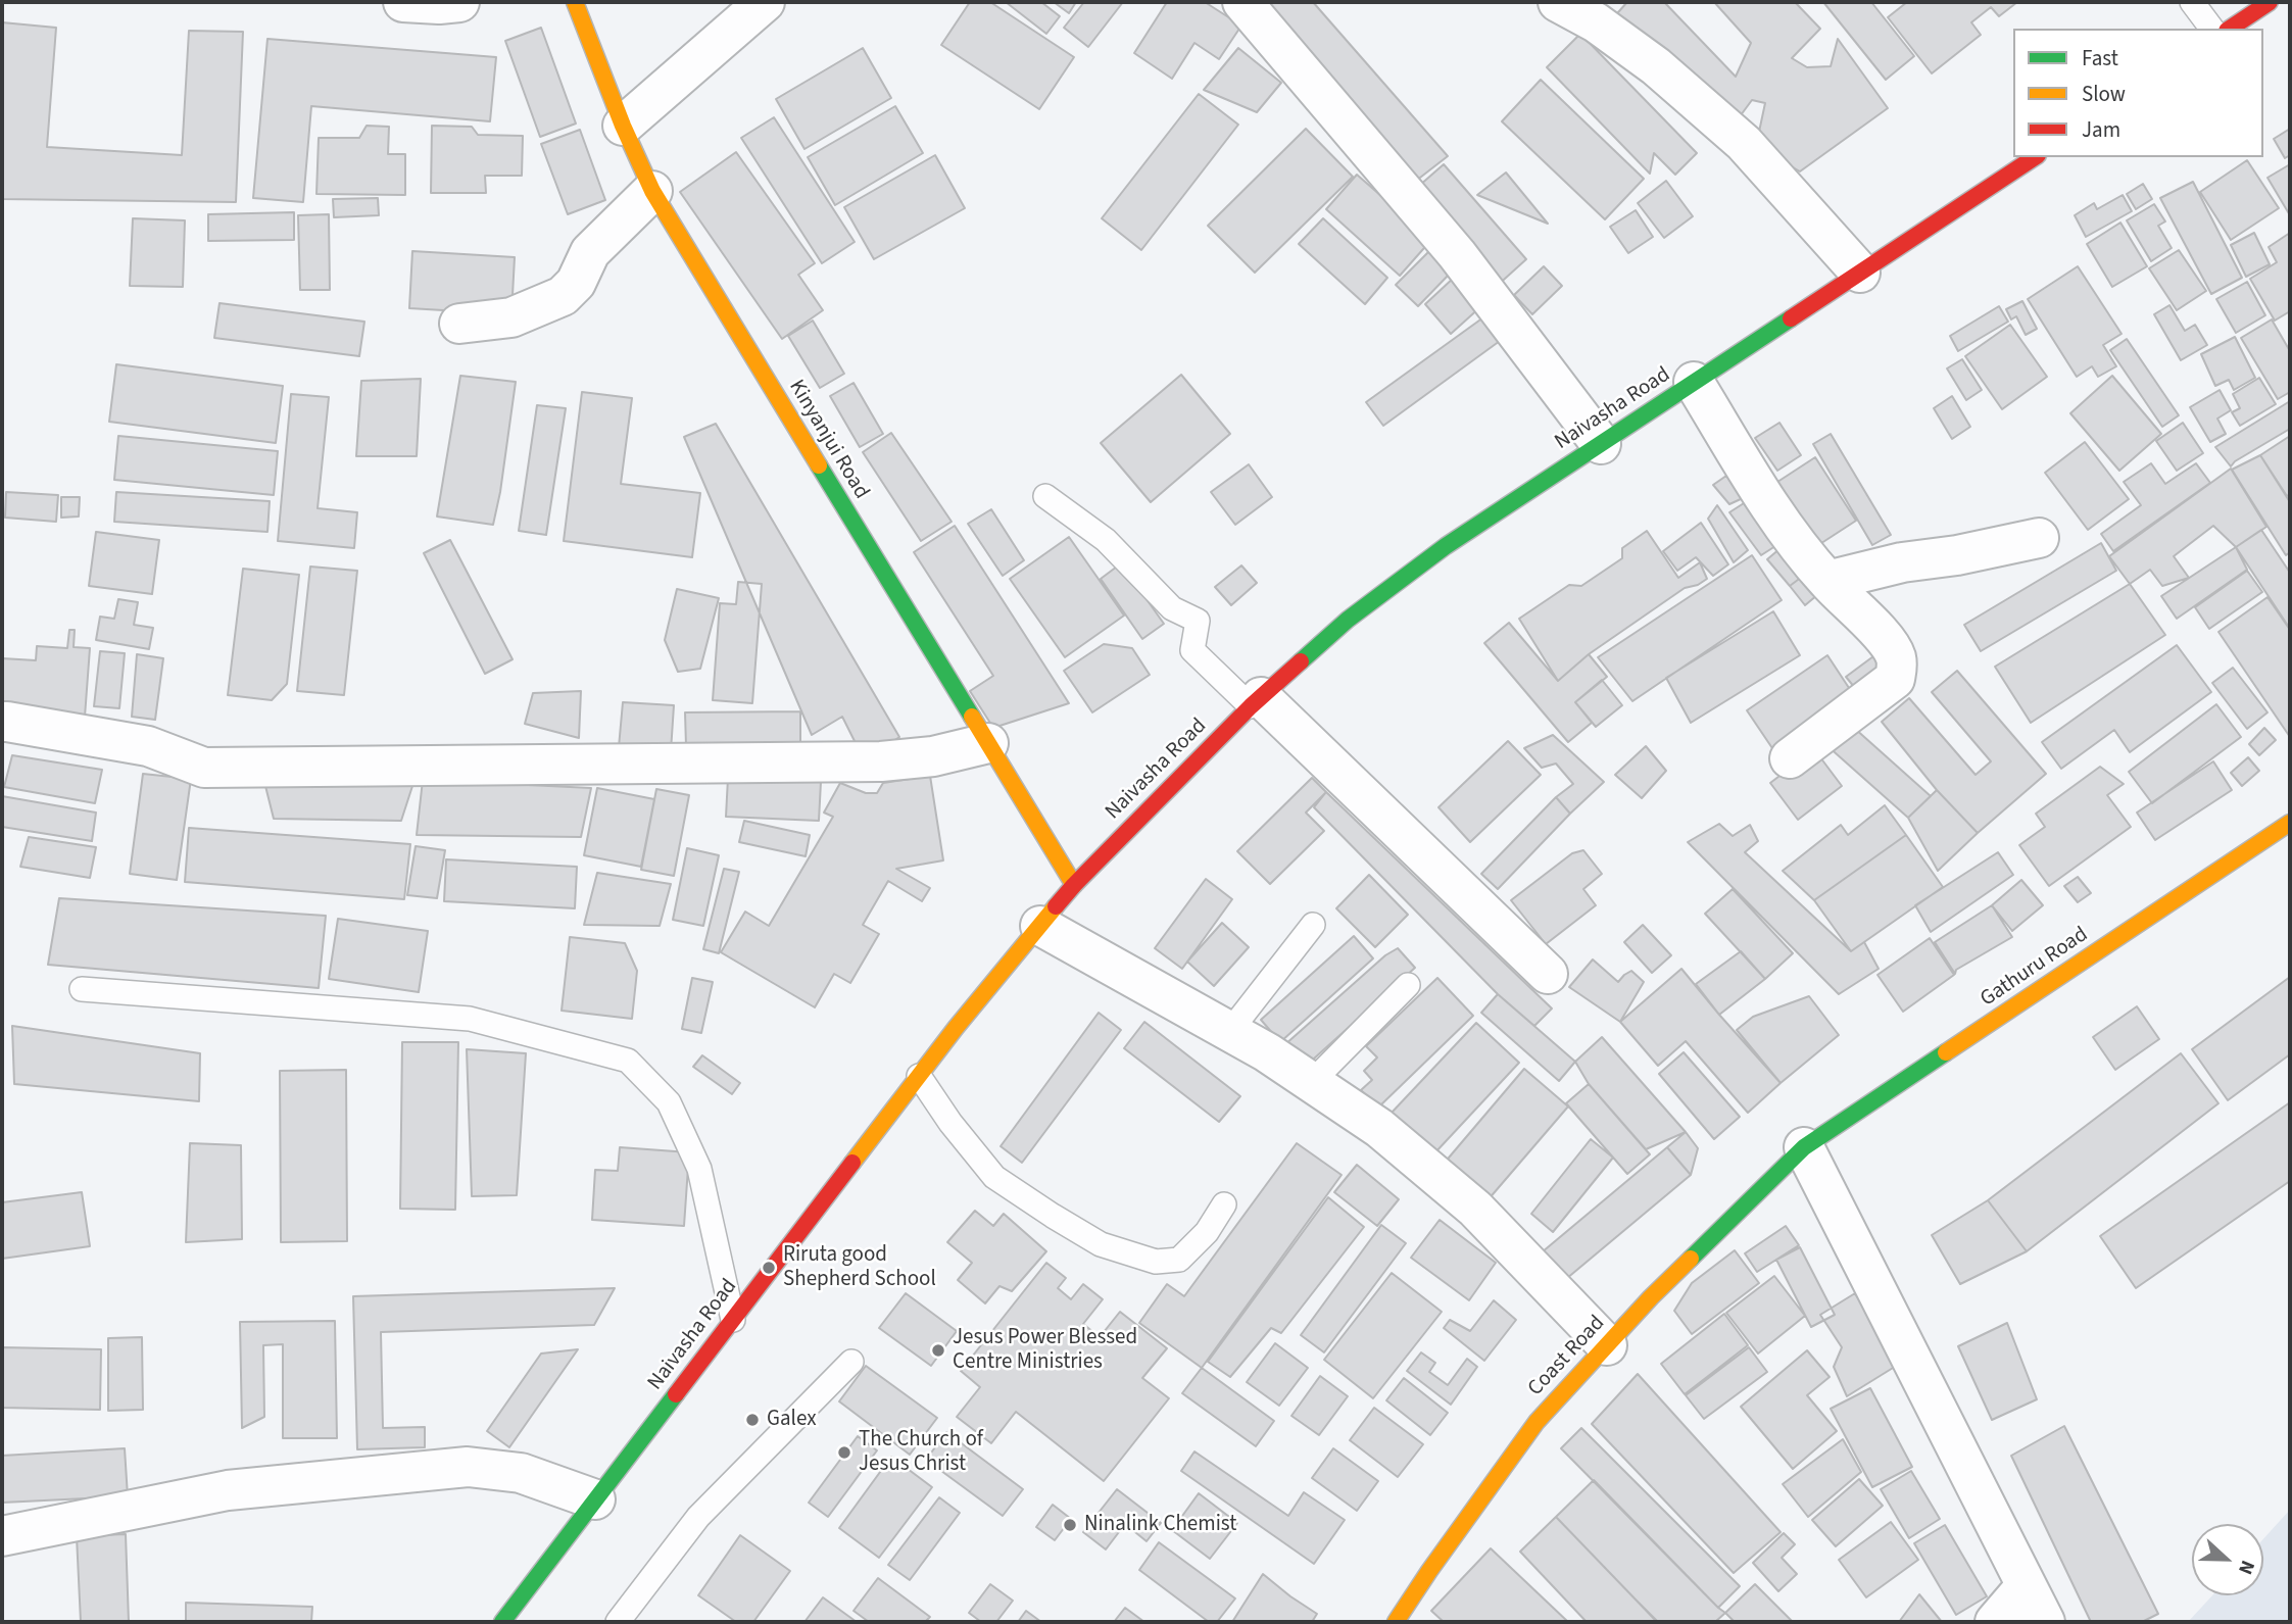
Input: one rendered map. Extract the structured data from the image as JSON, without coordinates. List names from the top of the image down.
{
  "streets": {
    "main road": [
      "Naivasha Road",
      "Kinyanjui Road",
      "Gathuru Road",
      "Coast Road"
    ]
  },
  "crossings": [
    ["Naivasha Road", "Kinyanjui Road"],
    ["Gathuru Road", "Coast Road"]
  ],
  "places": [
    "Riruta good Shepherd School",
    "Jesus Power Blessed Centre Ministries",
    "Galex",
    "The Church of Jesus Christ",
    "Ninalink Chemist"
  ],
  "legend": ["Fast", "Slow", "Jam"],
  "north": "right"
}
